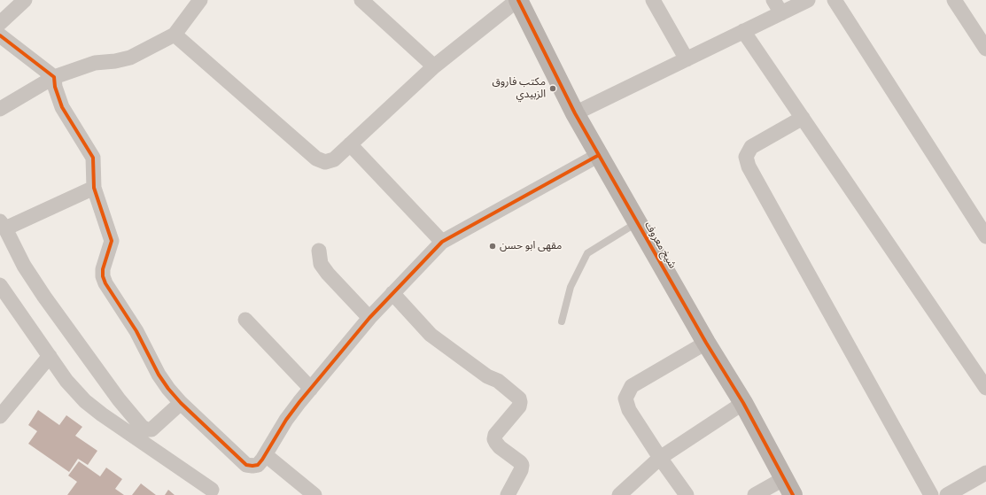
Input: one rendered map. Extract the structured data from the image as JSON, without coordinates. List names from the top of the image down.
{
  "streets": {
    "street": ["شیخ معروف"]
  },
  "places": ["مكتب فاروق الزبيدي", "مقهى ابو حسن"]
}
